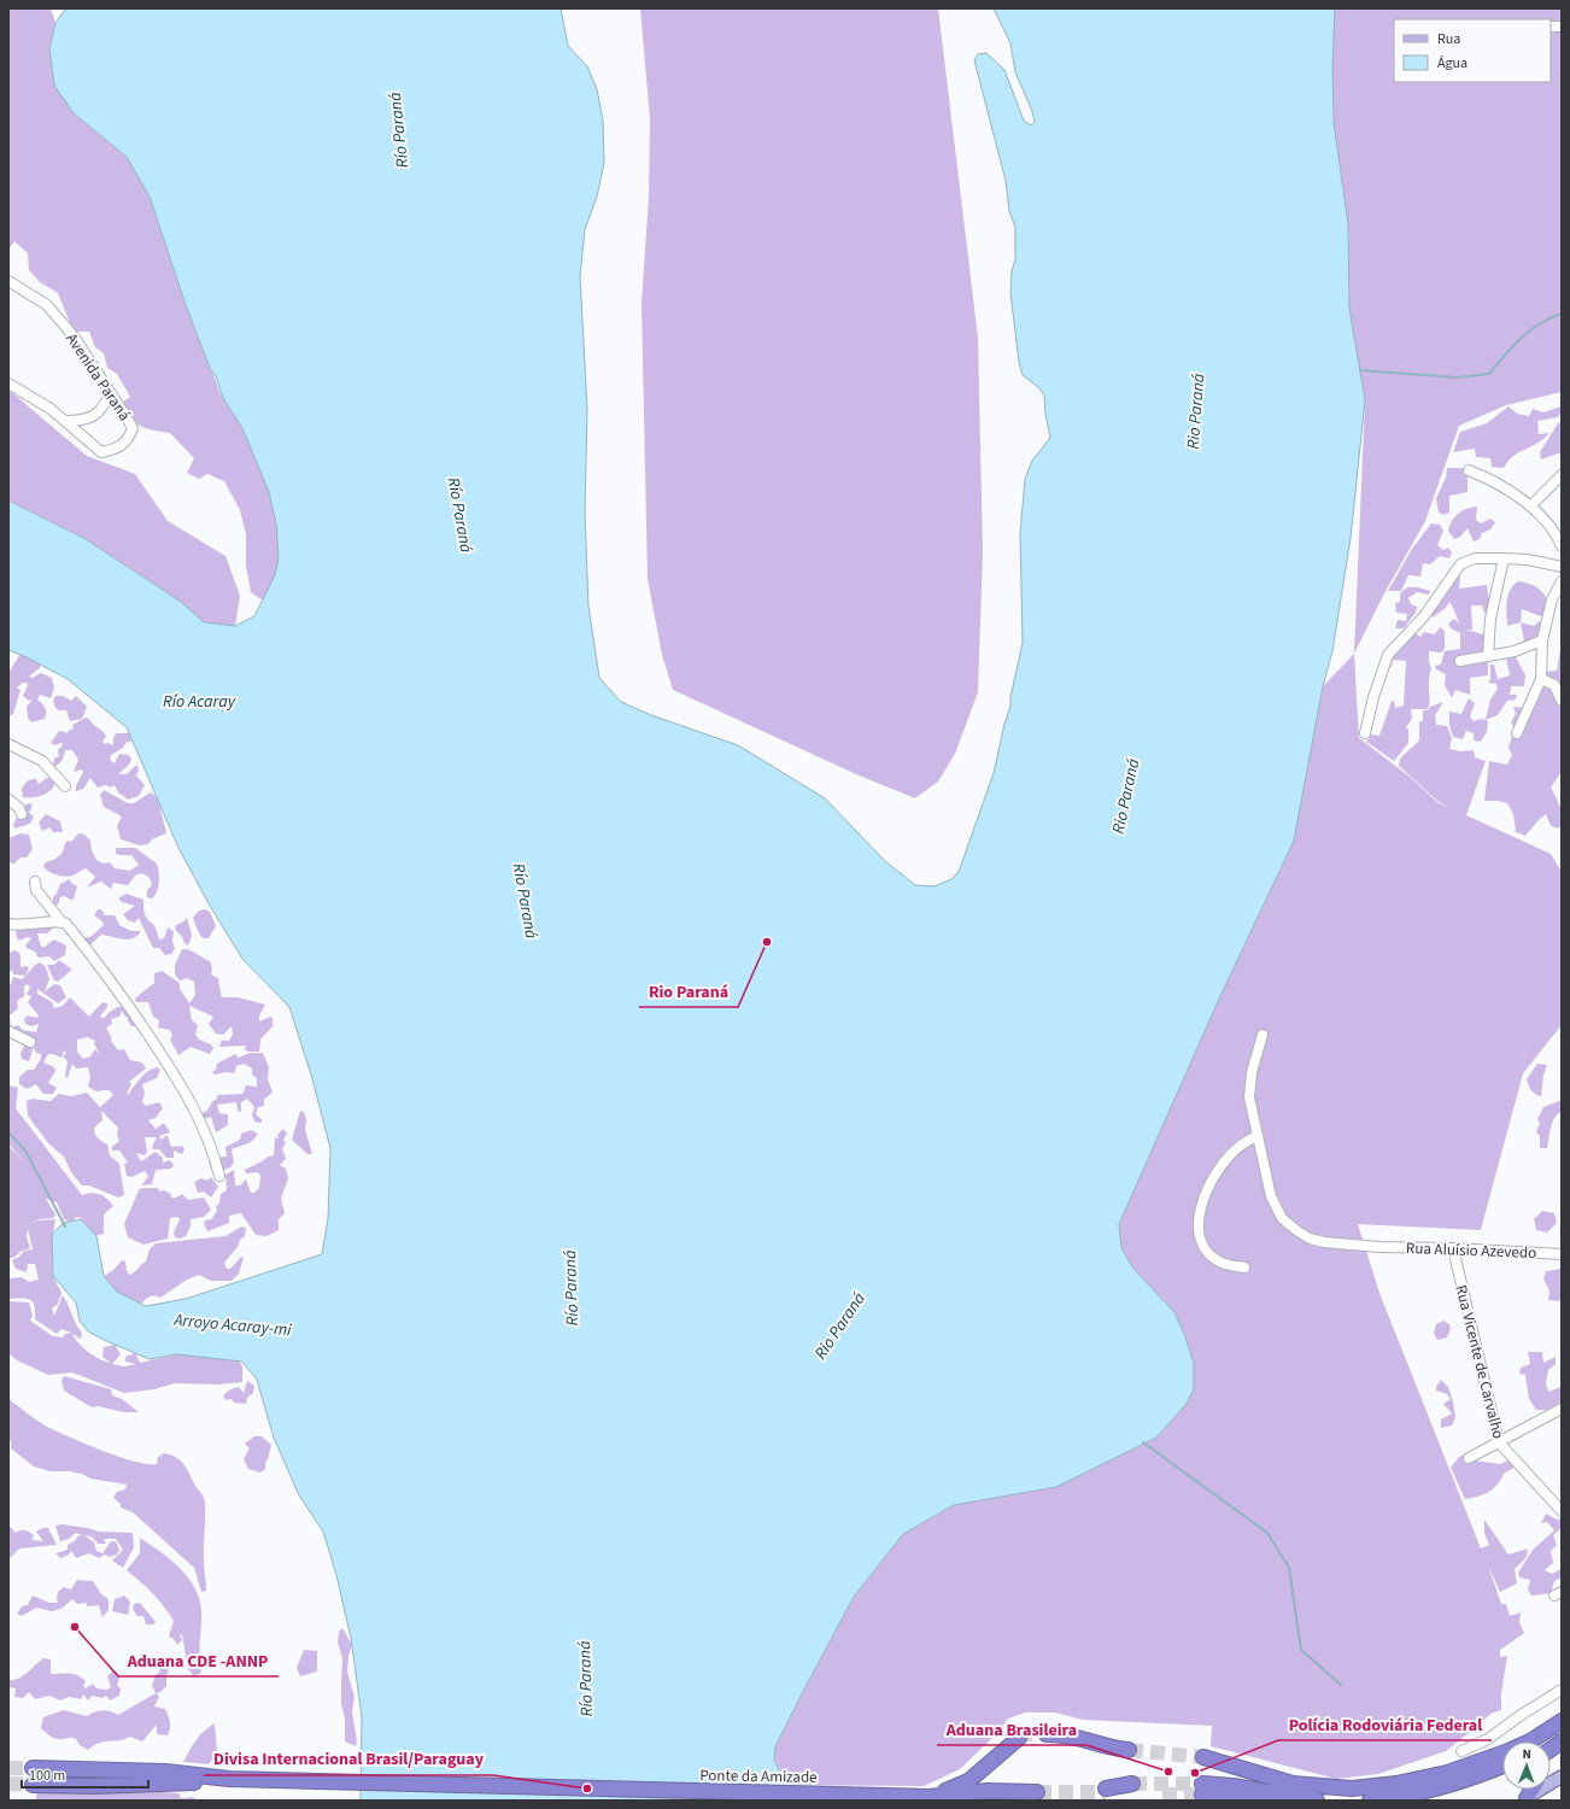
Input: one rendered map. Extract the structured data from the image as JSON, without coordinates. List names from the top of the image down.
{
  "streets": {
    "highway": ["Ponte da Amizade"],
    "street": ["Avenida Paraná", "Rua Aluísio Azevedo", "Rua Vicente de Carvalho"]
  },
  "crossings": [
    ["Rua Aluísio Azevedo", "Rua Vicente de Carvalho"]
  ],
  "water": [
    "Río Paraná",
    "Rio Paraná",
    "Río Acaray",
    "Arroyo Acaray-mi"
  ],
  "places": [
    "Rio Paraná",
    "Aduana CDE -ANNP",
    "Aduana Brasileira",
    "Polícia Rodoviária Federal",
    "Divisa Internacional Brasil/Paraguay"
  ],
  "legend": ["Rua", "Água"],
  "scale_bar": "100 m",
  "north": "top"
}
